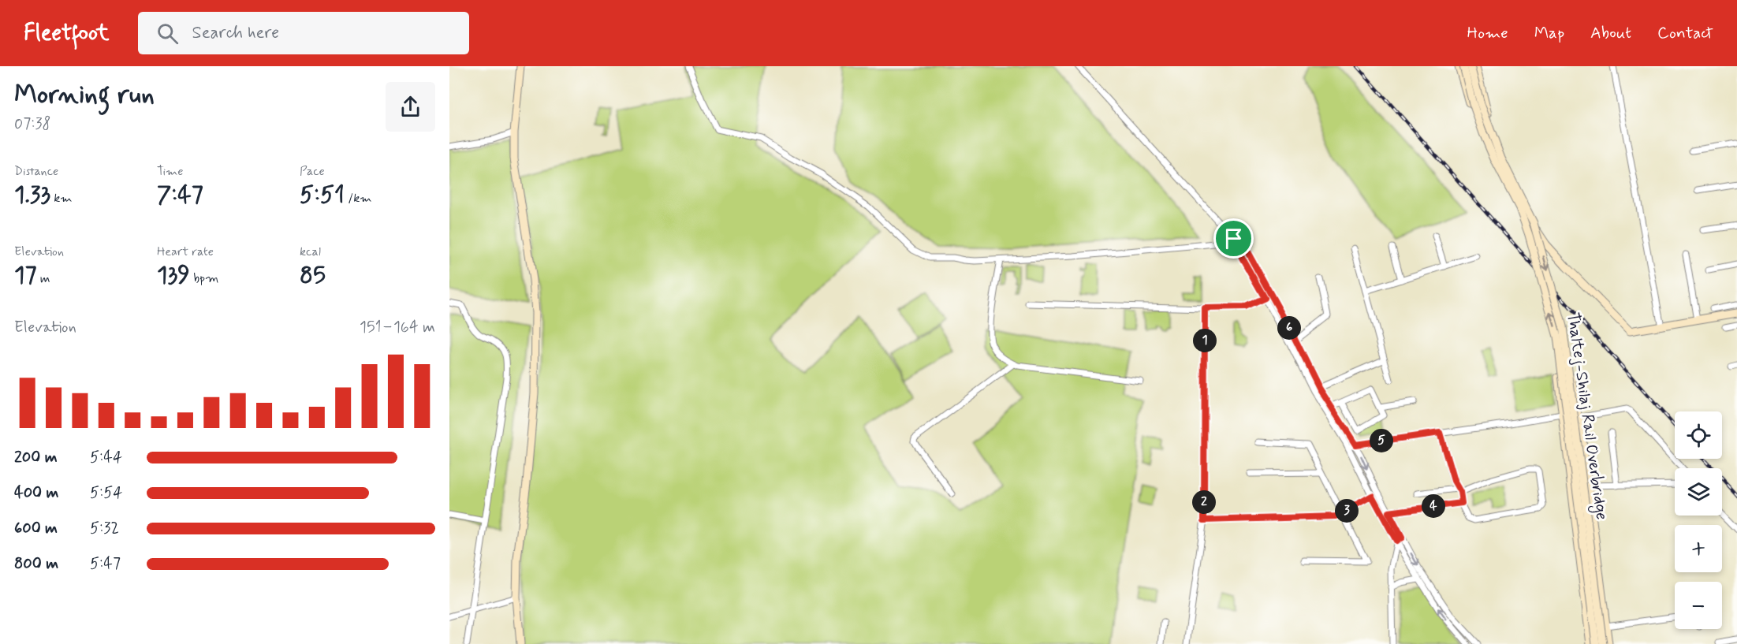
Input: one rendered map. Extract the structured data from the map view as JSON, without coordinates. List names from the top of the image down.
{
  "streets": {
    "street": ["Thaltej-Shilaj Rail Overbridge"]
  },
  "page": {
    "header": "Fleetfoot",
    "search": "Search here",
    "nav": [
      "Home",
      "Map",
      "About",
      "Contact"
    ],
    "heading": ["Morning run", "07:38"],
    "stats": [
      ["Distance", "1.33 km"],
      ["Time", "7:47"],
      ["Pace", "5:51 /km"],
      ["Elevation", "17 m"],
      ["Heart rate", "139 bpm"],
      ["kcal", "85"]
    ],
    "chart": ["Elevation", "151–164 m"],
    "pins": [
      "6",
      "1",
      "5",
      "2",
      "4",
      "3"
    ],
    "map_buttons": ["+", "−"],
    "list": [
      {
        "name": "200 m",
        "note": "5:44"
      },
      {
        "name": "400 m",
        "note": "5:54"
      },
      {
        "name": "600 m",
        "note": "5:32"
      },
      {
        "name": "800 m",
        "note": "5:47"
      }
    ]
  }
}
